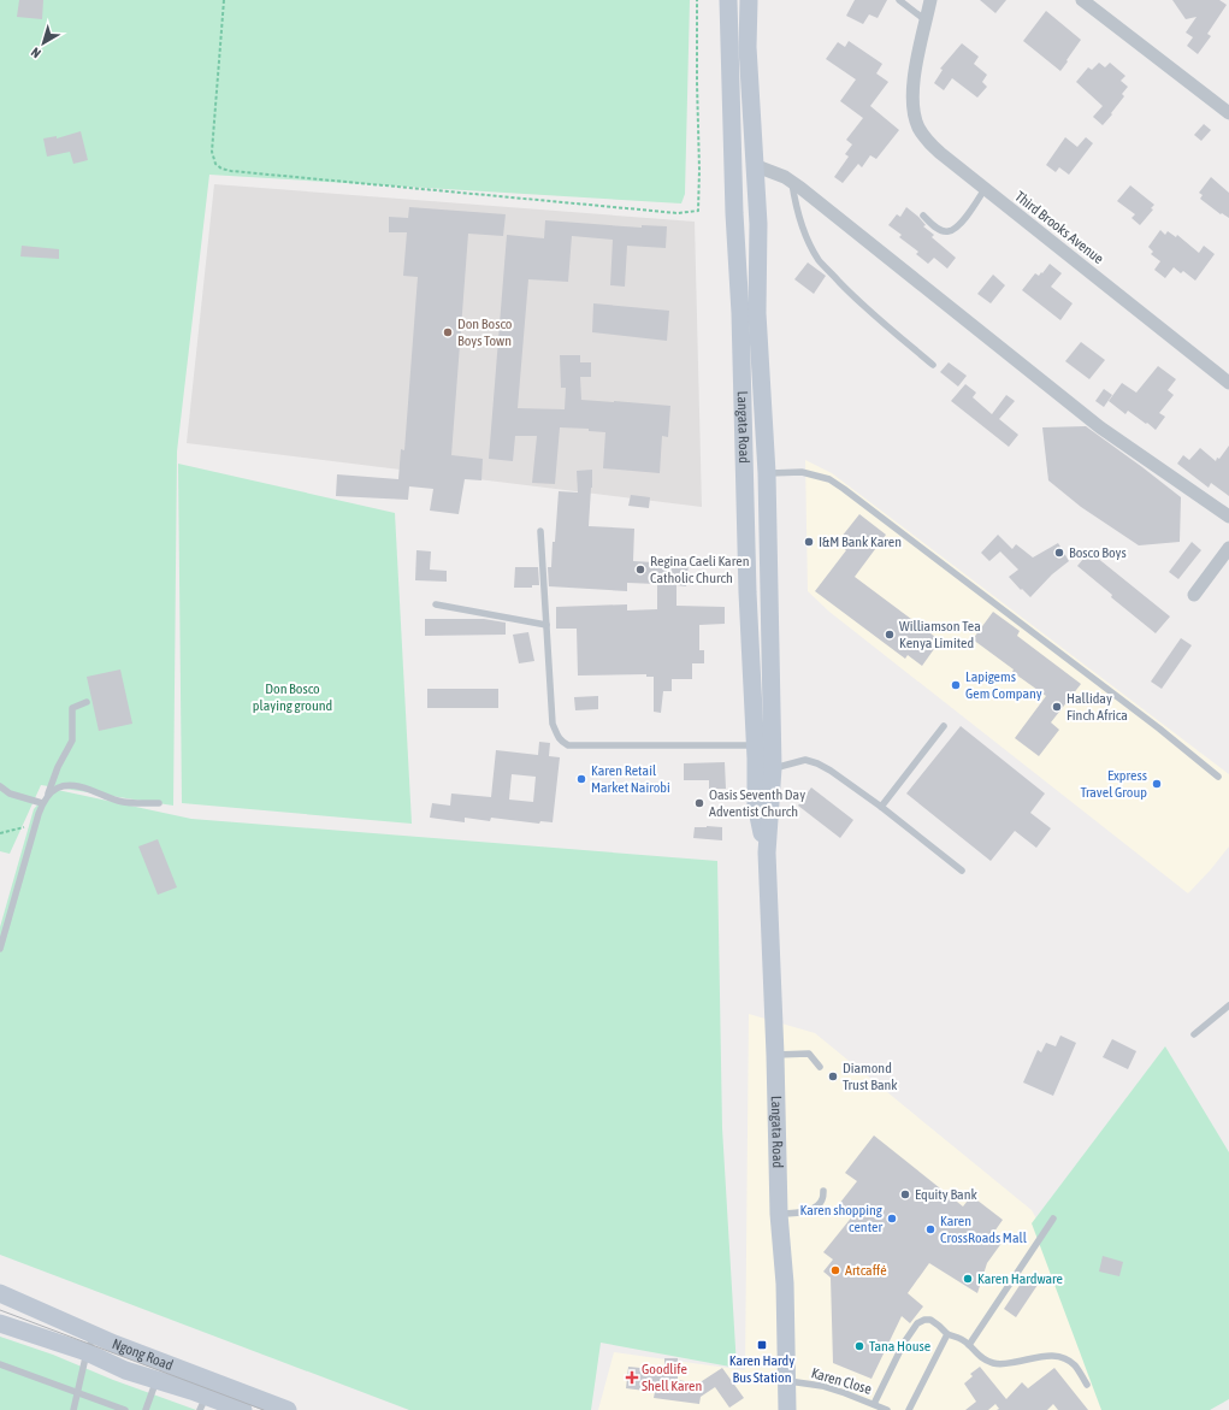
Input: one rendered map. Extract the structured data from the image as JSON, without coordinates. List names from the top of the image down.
{
  "streets": {
    "main road": ["Langata Road", "Ngong Road"],
    "street": ["Third Brooks Avenue"],
    "lane": ["Karen Close"]
  },
  "crossings": [
    ["Langata Road", "Karen Close"]
  ],
  "parks": ["Don Bosco playing ground"],
  "places": {
    "other": [
      "Don Bosco Boys Town",
      "I&M Bank Karen",
      "Bosco Boys",
      "Regina Caeli Karen Catholic Church",
      "Williamson Tea Kenya Limited",
      "Lapigems Gem Company",
      "Halliday Finch Africa",
      "Karen Retail Market Nairobi",
      "Express Travel Group",
      "Oasis Seventh Day Adventist Church",
      "Diamond Trust Bank",
      "Equity Bank",
      "Karen shopping center",
      "Karen CrossRoads Mall",
      "Artcaffé",
      "Karen Hardware",
      "Tana House"
    ],
    "transit": ["Karen Hardy Bus Station"],
    "health": ["Goodlife Shell Karen"]
  },
  "north": "bottom left"
}
